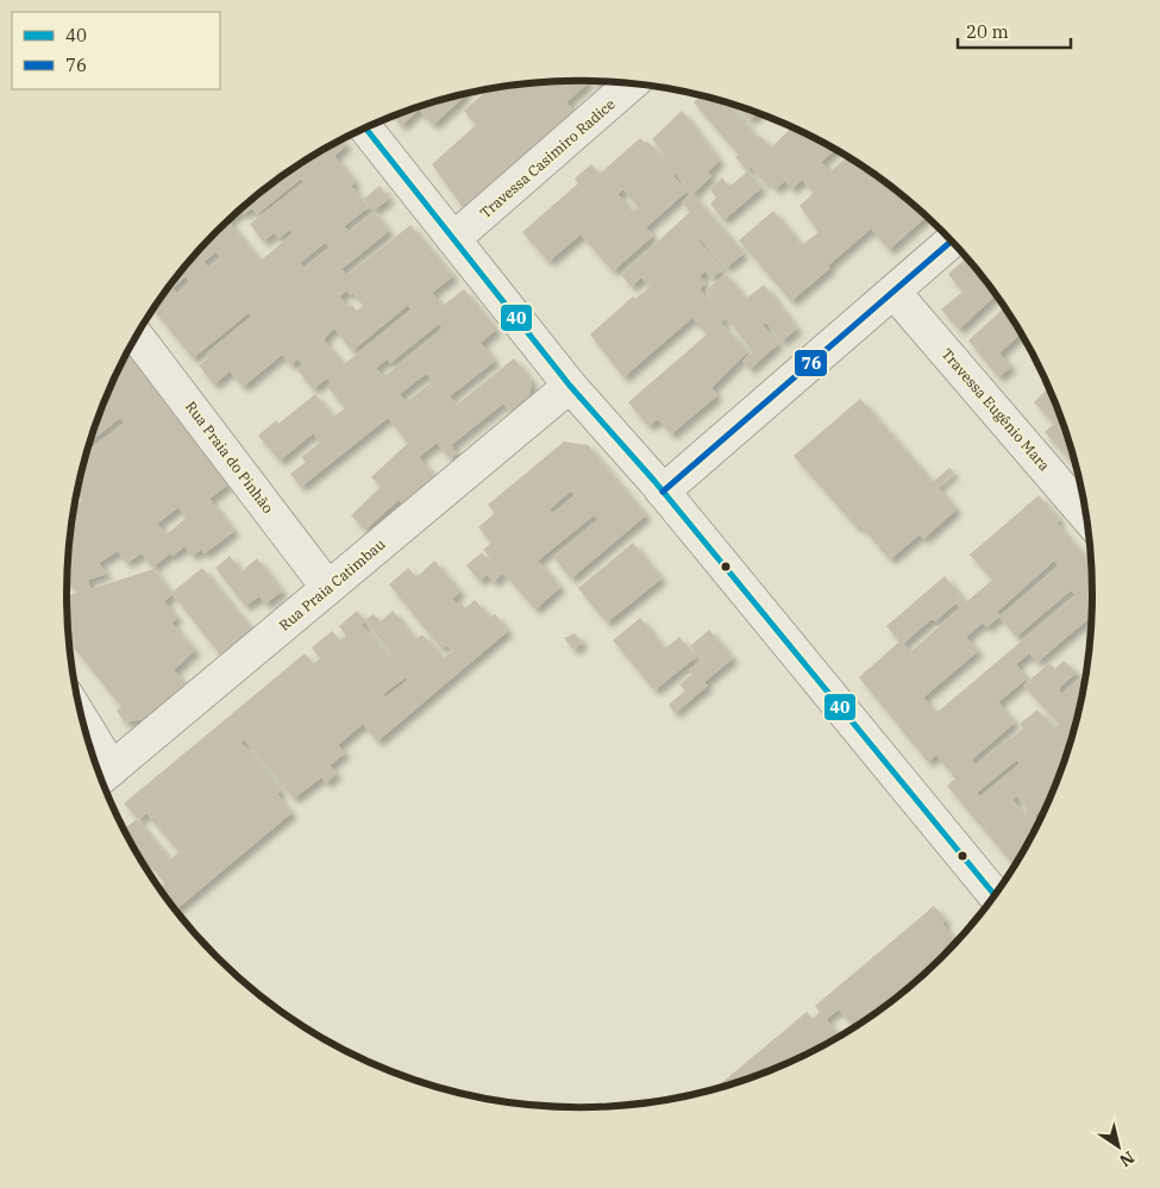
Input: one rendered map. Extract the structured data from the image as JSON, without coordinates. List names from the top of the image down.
{
  "streets": {
    "street": [
      "Travessa Casimiro Radice",
      "Travessa Eugênio Mara",
      "Rua Praia do Pinhão",
      "Rua Praia Catimbau"
    ]
  },
  "crossings": [
    ["Rua Praia do Pinhão", "Rua Praia Catimbau"]
  ],
  "lines": ["transit line 40", "transit line 76"],
  "legend": ["40", "76"],
  "scale_bar": "20 m",
  "north": "bottom right"
}
